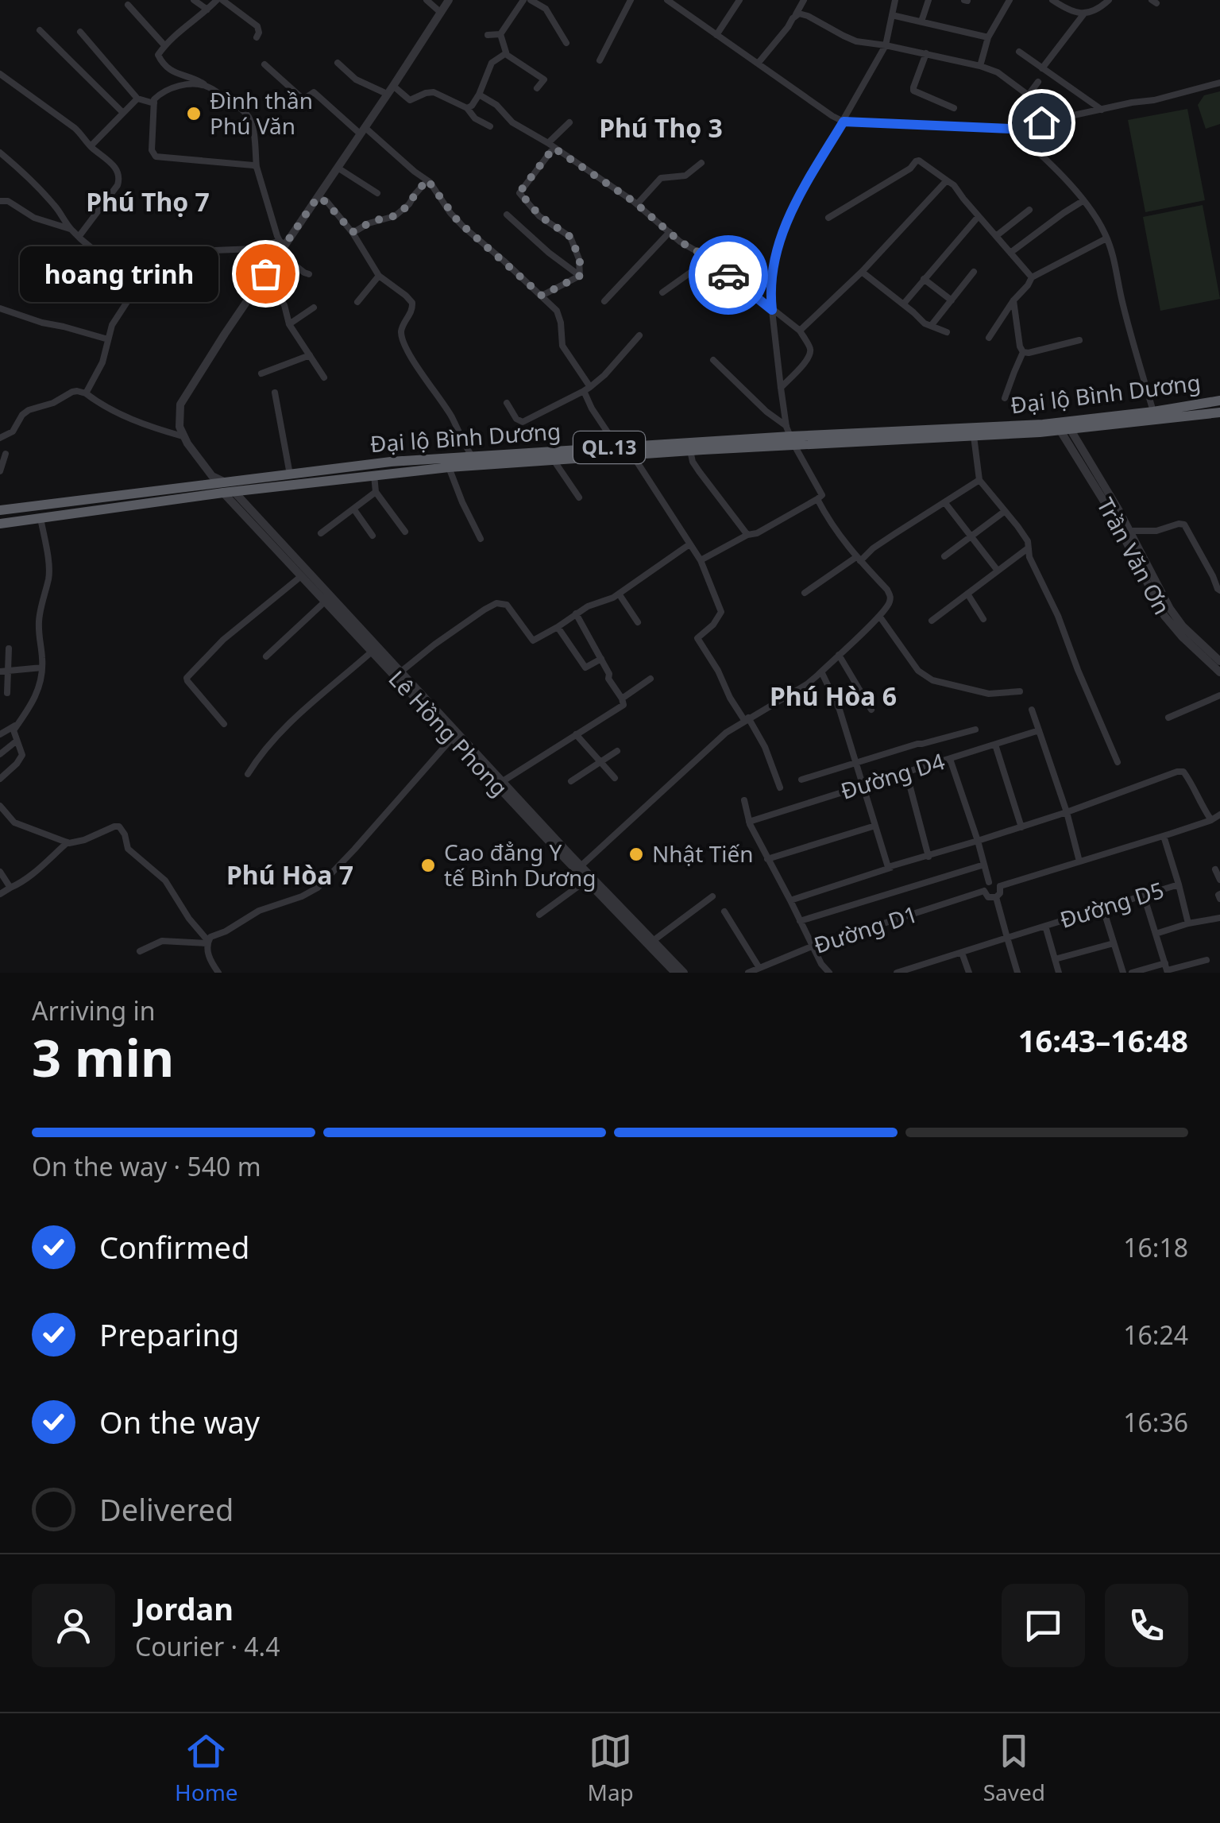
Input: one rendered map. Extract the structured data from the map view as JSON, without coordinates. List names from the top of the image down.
{
  "streets": {
    "highway": ["Đại lộ Bình Dương", "QL.13"],
    "street": [
      "Trần Văn Ơn",
      "Lê Hồng Phong",
      "Đường D4",
      "Đường D5",
      "Đường D1"
    ]
  },
  "crossings": [
    ["Đại lộ Bình Dương", "Trần Văn Ơn"],
    ["Đại lộ Bình Dương", "Lê Hồng Phong"]
  ],
  "districts": [
    "Phú Thọ 3",
    "Phú Thọ 7",
    "Phú Hòa 6",
    "Phú Hòa 7"
  ],
  "places": [
    "Đình thần Phú Văn",
    "hoang trinh",
    "Nhật Tiến",
    "Cao đẳng Y tế Bình Dương"
  ],
  "page": {
    "bubble": "hoang trinh",
    "heading": ["3 min", "Arriving in", "16:43–16:48"],
    "panel": ["Jordan", "Courier · 4.4"],
    "bar": "On the way · 540 m",
    "list": [
      ["Confirmed", "16:18"],
      ["Preparing", "16:24"],
      ["On the way", "16:36"],
      "Delivered"
    ],
    "tabs": ["Home", "Map", "Saved"]
  }
}
